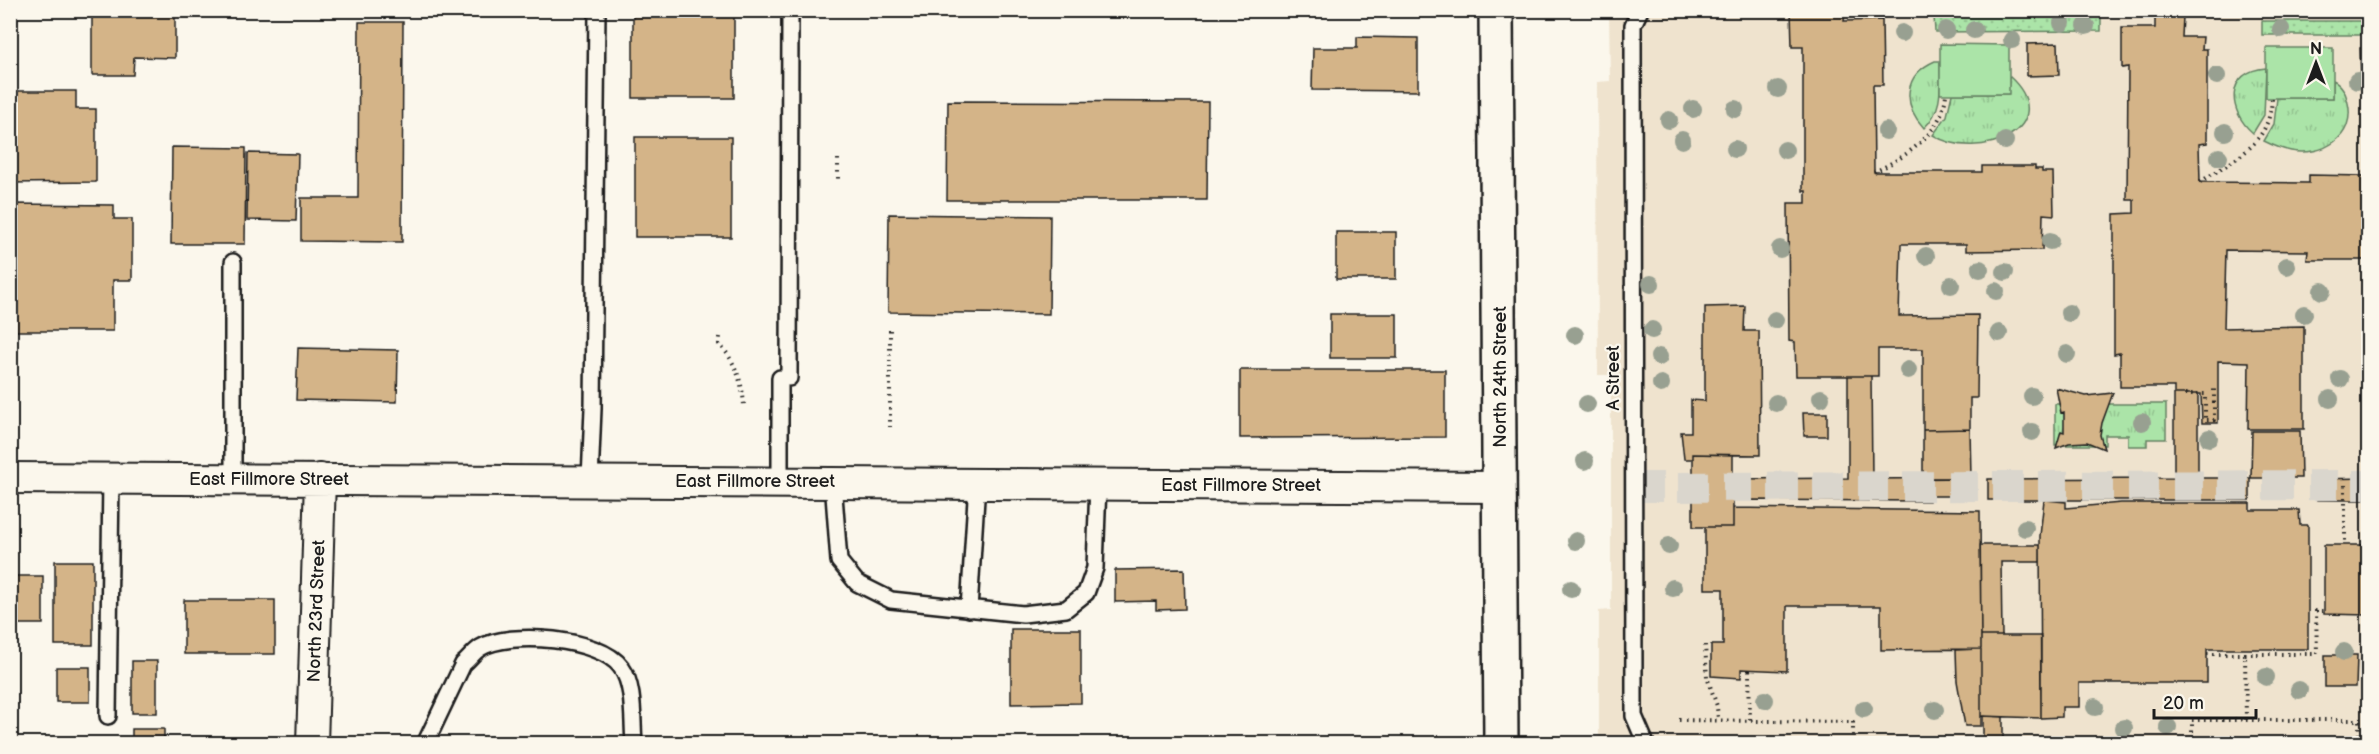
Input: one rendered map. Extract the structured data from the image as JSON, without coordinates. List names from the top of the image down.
{
  "streets": {
    "main road": ["North 24th Street"],
    "street": ["East Fillmore Street", "North 23rd Street"],
    "lane": ["A Street"]
  },
  "crossings": [
    ["North 24th Street", "East Fillmore Street"],
    ["East Fillmore Street", "North 23rd Street"]
  ],
  "scale_bar": "20 m",
  "north": "top"
}
